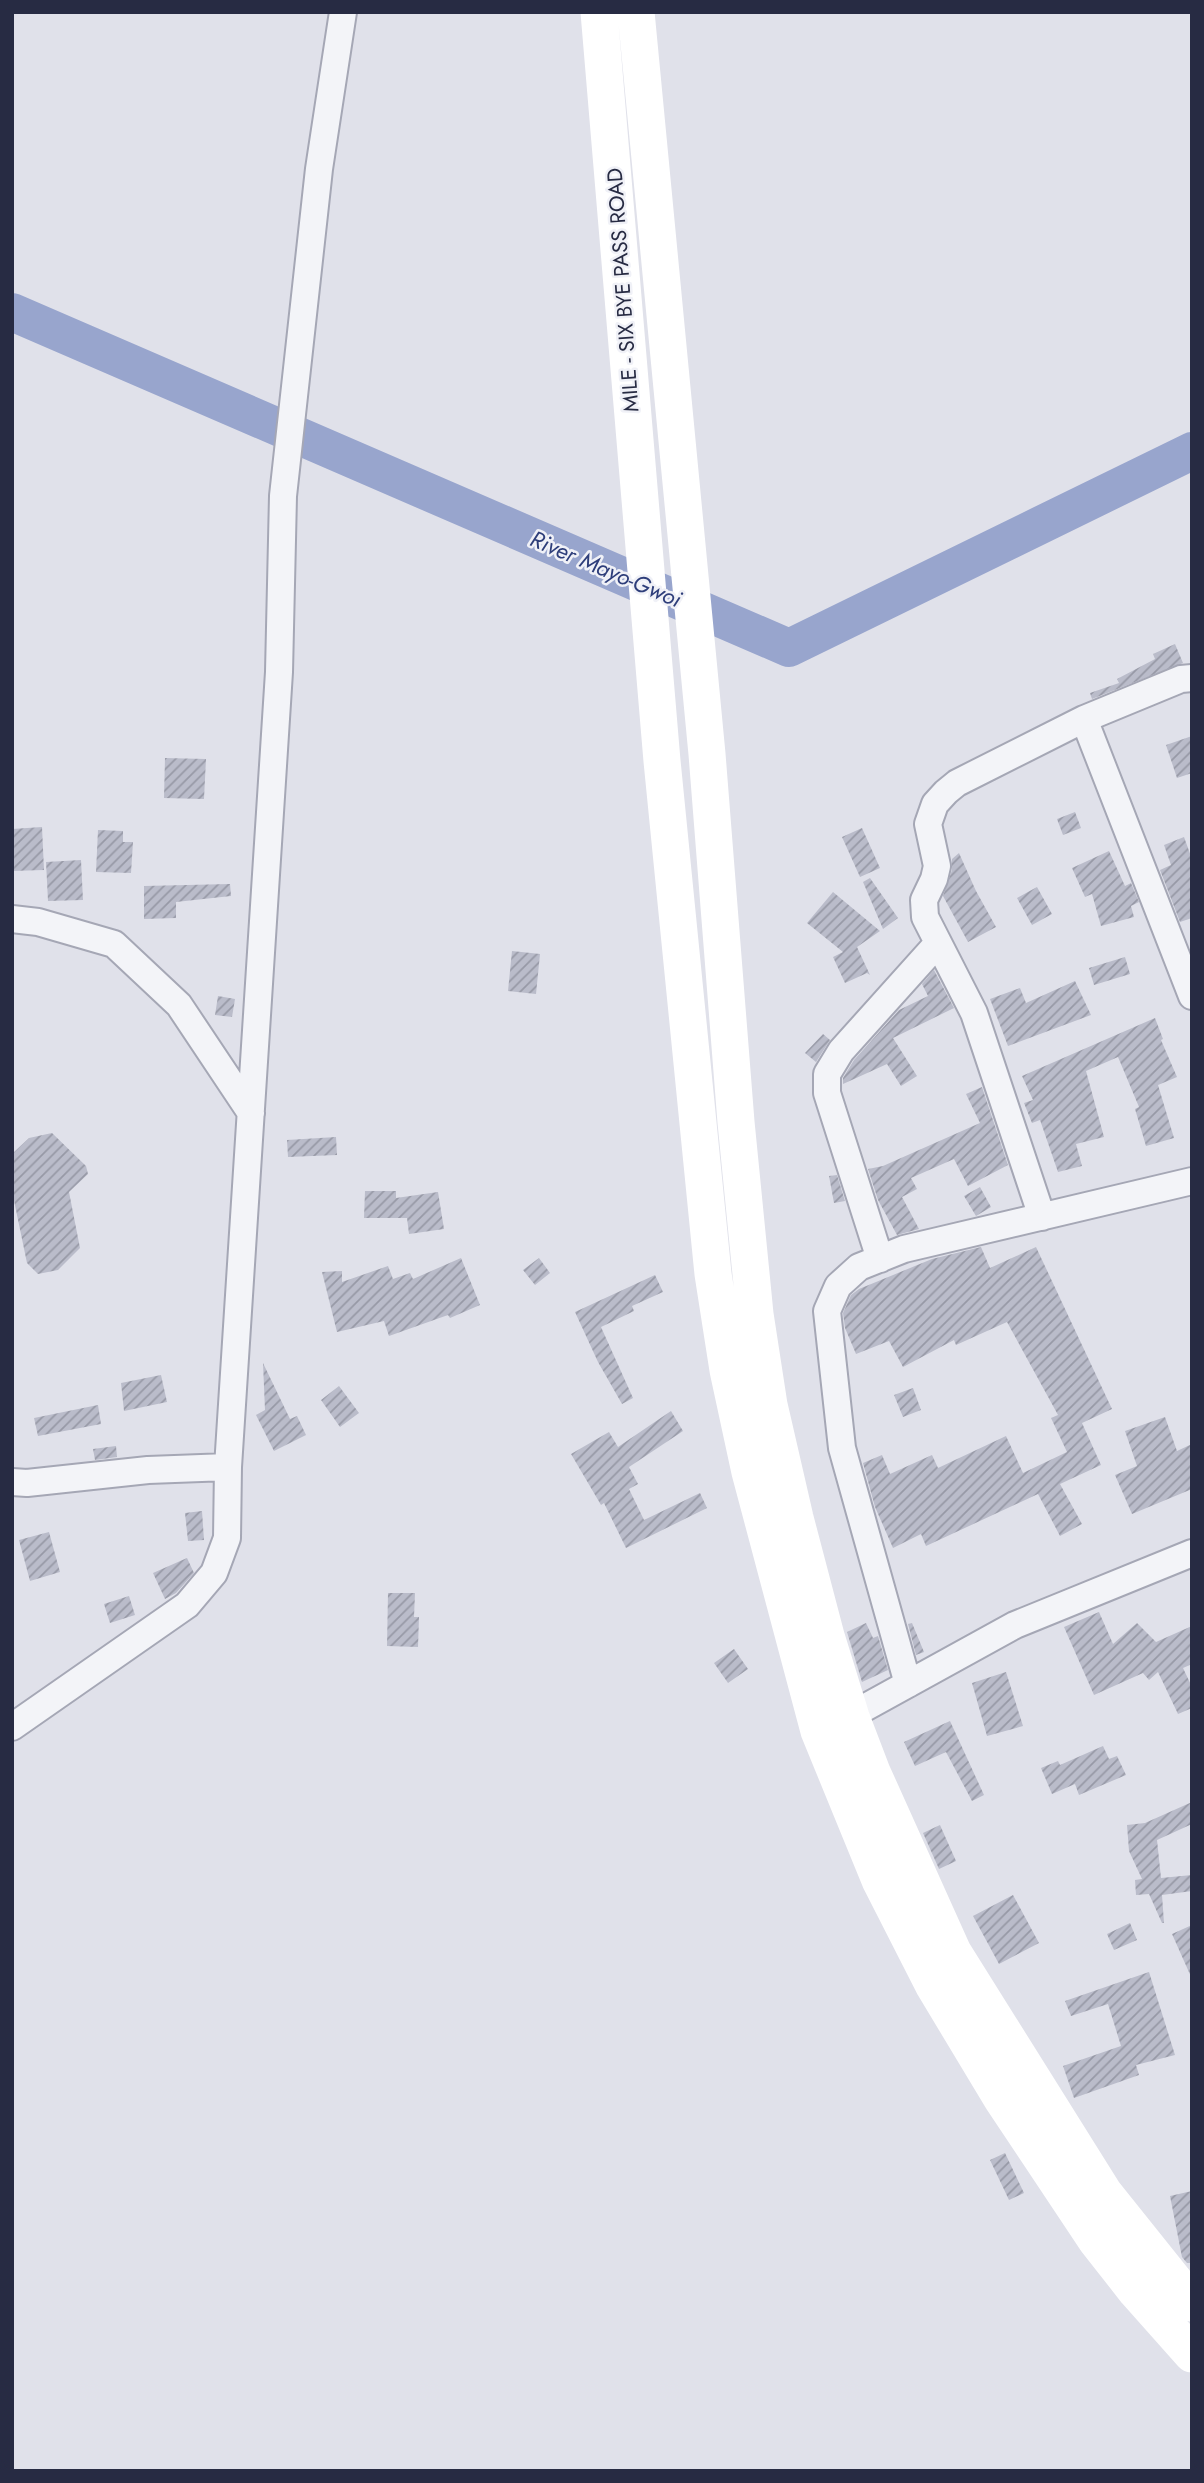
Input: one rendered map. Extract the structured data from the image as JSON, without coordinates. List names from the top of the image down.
{
  "streets": {
    "street": ["MILE - SIX BYE PASS ROAD"]
  },
  "water": ["River Mayo-Gwoi"]
}
